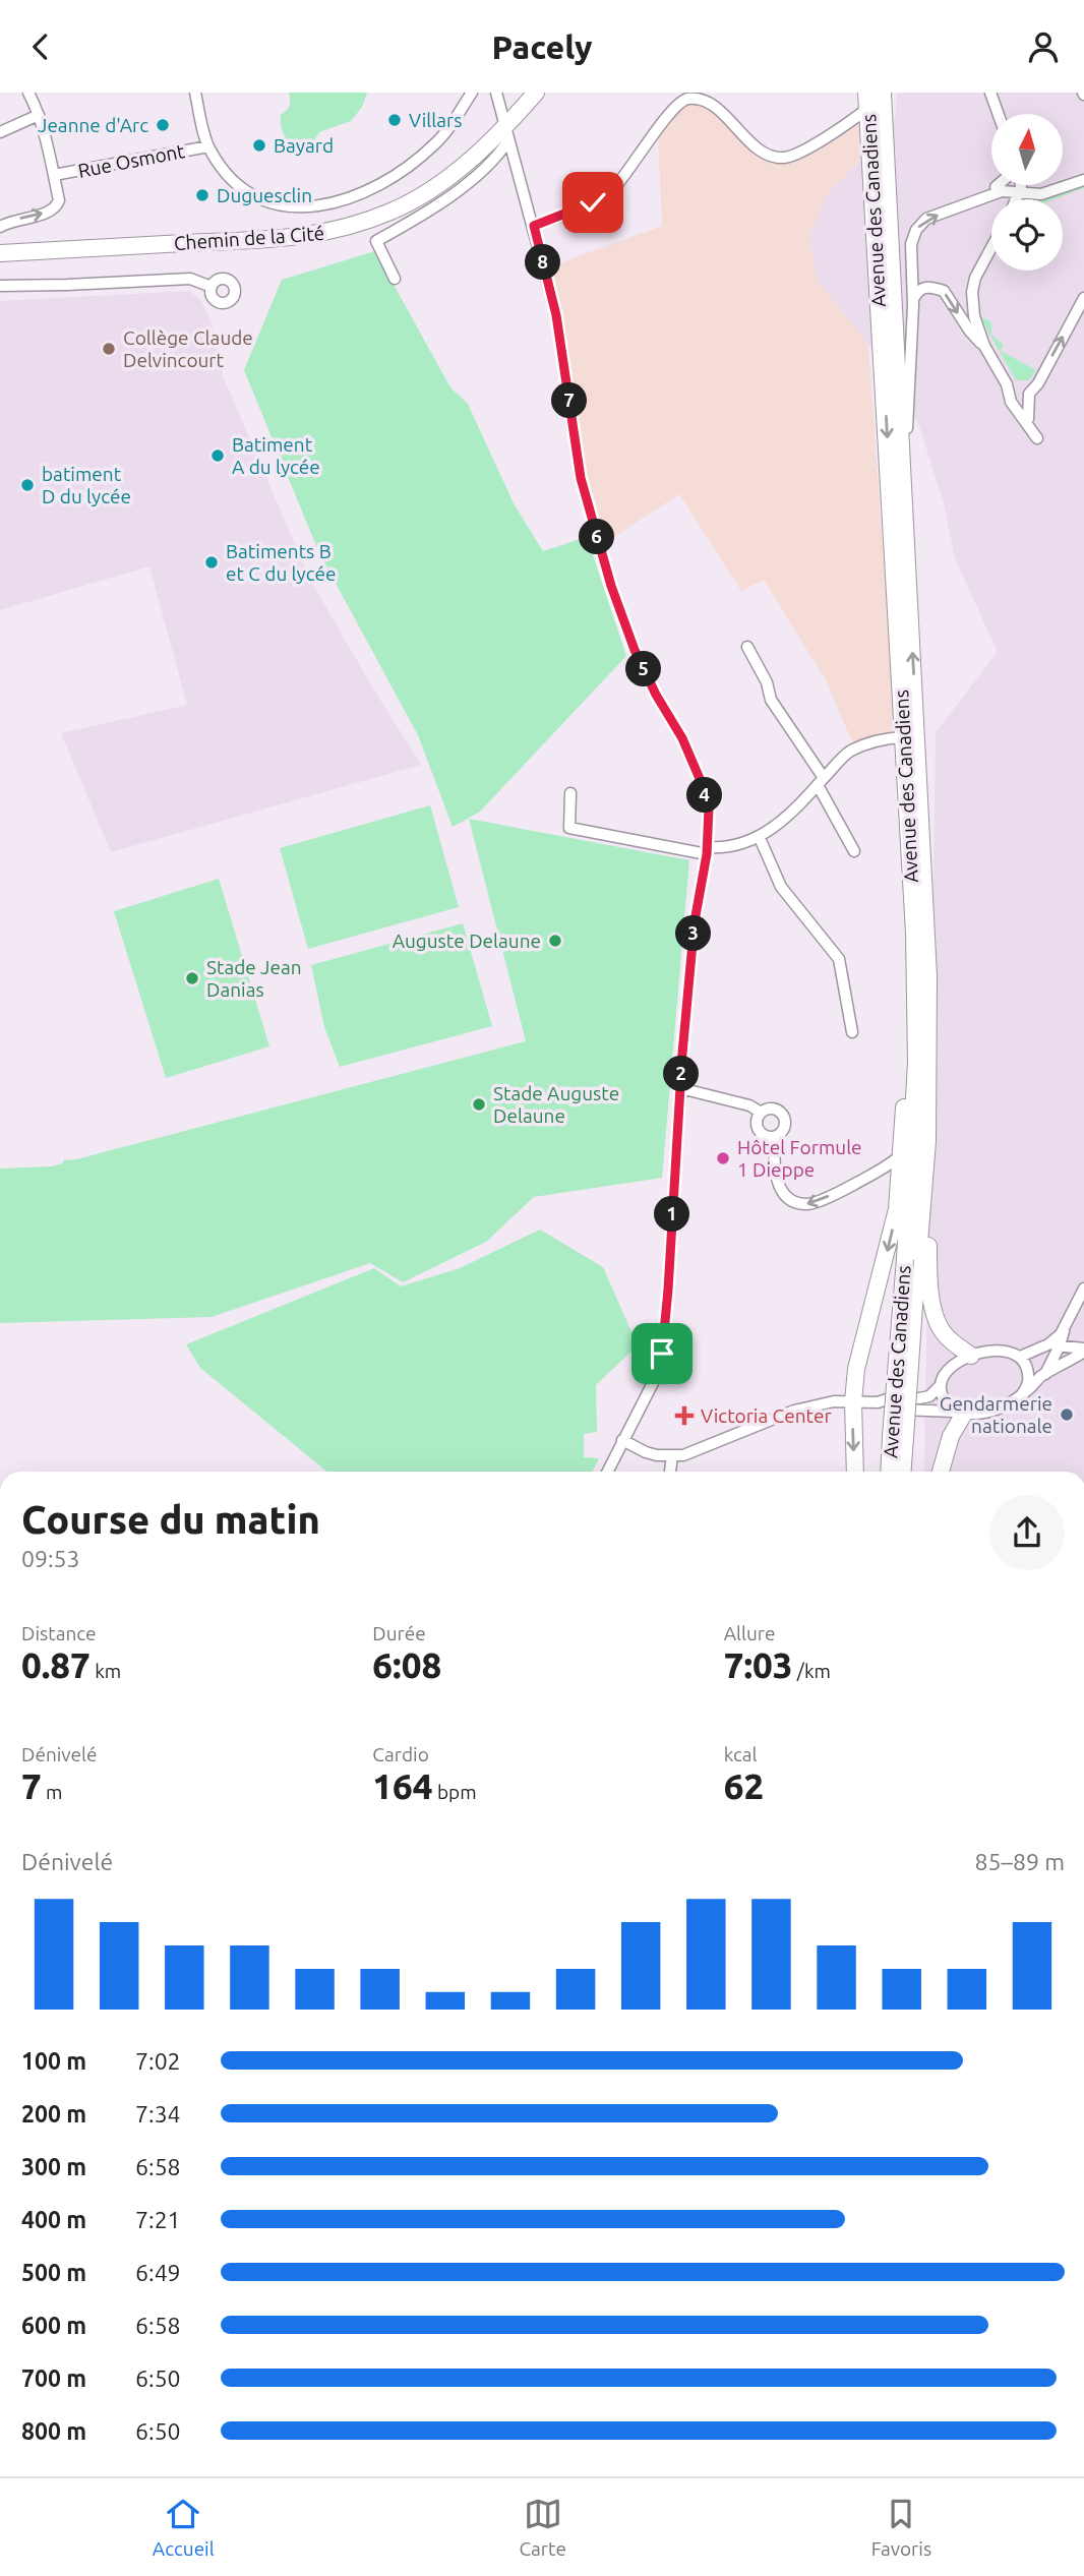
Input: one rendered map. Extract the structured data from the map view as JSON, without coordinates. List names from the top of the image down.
{
  "streets": {
    "main road": ["Avenue des Canadiens", "Chemin de la Cité"],
    "street": ["Rue Osmont"]
  },
  "places": {
    "other": [
      "Villars",
      "Jeanne d'Arc",
      "Bayard",
      "Duguesclin",
      "Collège Claude Delvincourt",
      "Batiment A du lycée",
      "batiment D du lycée",
      "Batiments B et C du lycée",
      "Auguste Delaune",
      "Stade Jean Danias",
      "Stade Auguste Delaune",
      "Hôtel Formule 1 Dieppe",
      "Gendarmerie nationale"
    ],
    "health": ["Victoria Center"]
  },
  "north": "top",
  "page": {
    "header": "Pacely",
    "pins": [
      "8",
      "7",
      "6",
      "5",
      "4",
      "3",
      "2",
      "1"
    ],
    "heading": ["Course du matin", "09:53"],
    "stats": [
      ["Distance", "0.87 km"],
      ["Durée", "6:08"],
      ["Allure", "7:03 /km"],
      ["Dénivelé", "7 m"],
      ["Cardio", "164 bpm"],
      ["kcal", "62"]
    ],
    "chart": ["Dénivelé", "85–89 m"],
    "list": [
      {
        "name": "100 m",
        "note": "7:02"
      },
      {
        "name": "200 m",
        "note": "7:34"
      },
      {
        "name": "300 m",
        "note": "6:58"
      },
      {
        "name": "400 m",
        "note": "7:21"
      },
      {
        "name": "500 m",
        "note": "6:49"
      },
      {
        "name": "600 m",
        "note": "6:58"
      },
      {
        "name": "700 m",
        "note": "6:50"
      },
      {
        "name": "800 m",
        "note": "6:50"
      }
    ],
    "tabs": ["Accueil", "Carte", "Favoris"]
  }
}
